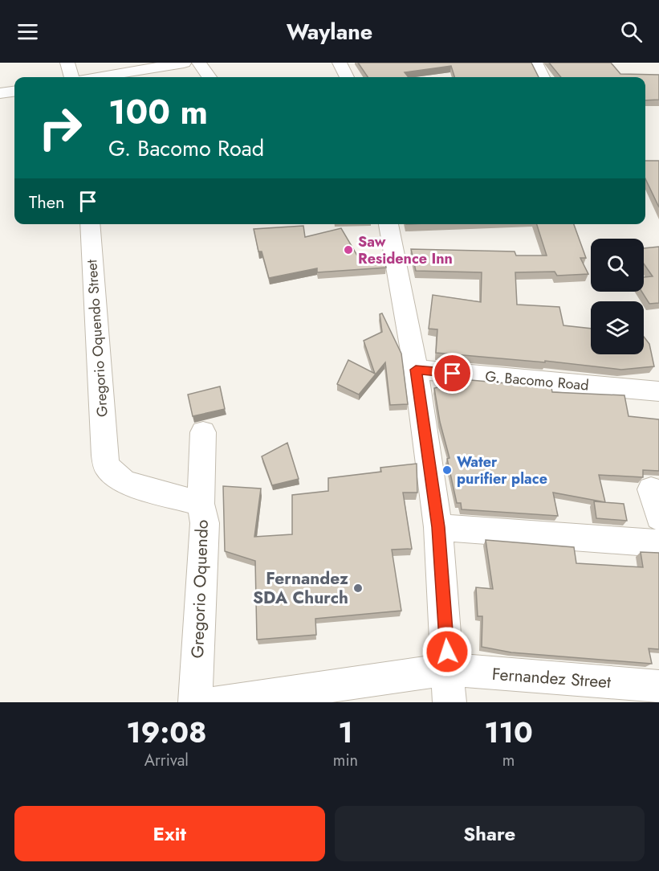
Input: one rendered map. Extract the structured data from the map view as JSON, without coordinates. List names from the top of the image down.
{
  "streets": {
    "street": [
      "Gregorio Oquendo Street",
      "G. Bacomo Road",
      "Gregorio Oquendo",
      "Fernandez Street"
    ]
  },
  "crossings": [
    ["Gregorio Oquendo Street", "Gregorio Oquendo"]
  ],
  "places": ["Saw Residence Inn", "Water purifier place", "Fernandez SDA Church"],
  "page": {
    "header": "Waylane",
    "turn": ["100 m", "G. Bacomo Road"],
    "then": "Then",
    "eta": [
      "19:08",
      "Arrival",
      "1",
      "min",
      "110",
      "m"
    ],
    "buttons": ["Exit", "Share"]
  }
}
